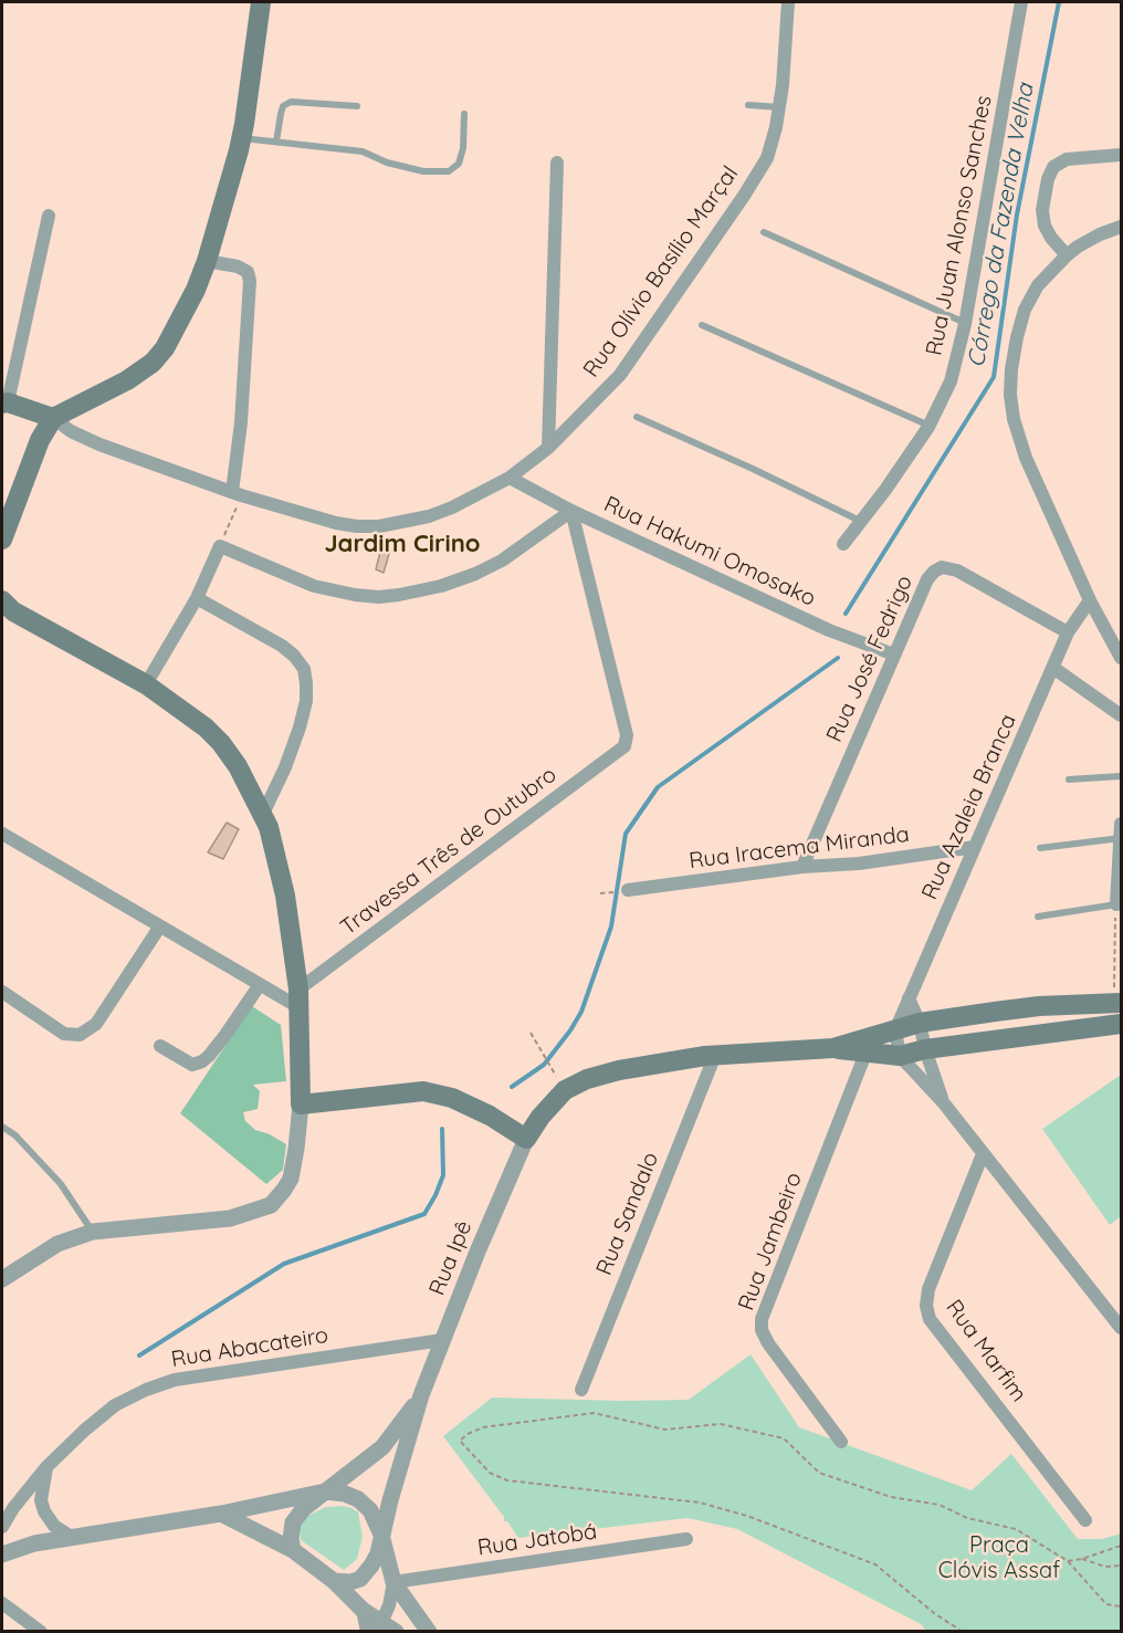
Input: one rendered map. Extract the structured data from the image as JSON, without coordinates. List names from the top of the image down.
{
  "streets": {
    "street": [
      "Rua Juan Alonso Sanches",
      "Rua Olívio Basílio Marçal",
      "Rua Hakumi Omosako",
      "Rua José Fedrigo",
      "Rua Azaleia Branca",
      "Rua Iracema Miranda",
      "Travessa Três de Outubro",
      "Rua Sandalo",
      "Rua Jambeiro",
      "Rua Ipê",
      "Rua Abacateiro",
      "Rua Marfim",
      "Rua Jatobá"
    ]
  },
  "crossings": [
    ["Rua Olívio Basílio Marçal", "Rua Hakumi Omosako"],
    ["Rua Hakumi Omosako", "Rua José Fedrigo"],
    ["Rua Hakumi Omosako", "Travessa Três de Outubro"],
    ["Rua José Fedrigo", "Rua Azaleia Branca"],
    ["Rua José Fedrigo", "Rua Iracema Miranda"],
    ["Rua Azaleia Branca", "Rua Iracema Miranda"],
    ["Rua Ipê", "Rua Abacateiro"]
  ],
  "districts": ["Jardim Cirino"],
  "water": ["Córrego da Fazenda Velha"],
  "parks": ["Praça Clóvis Assaf"]
}
